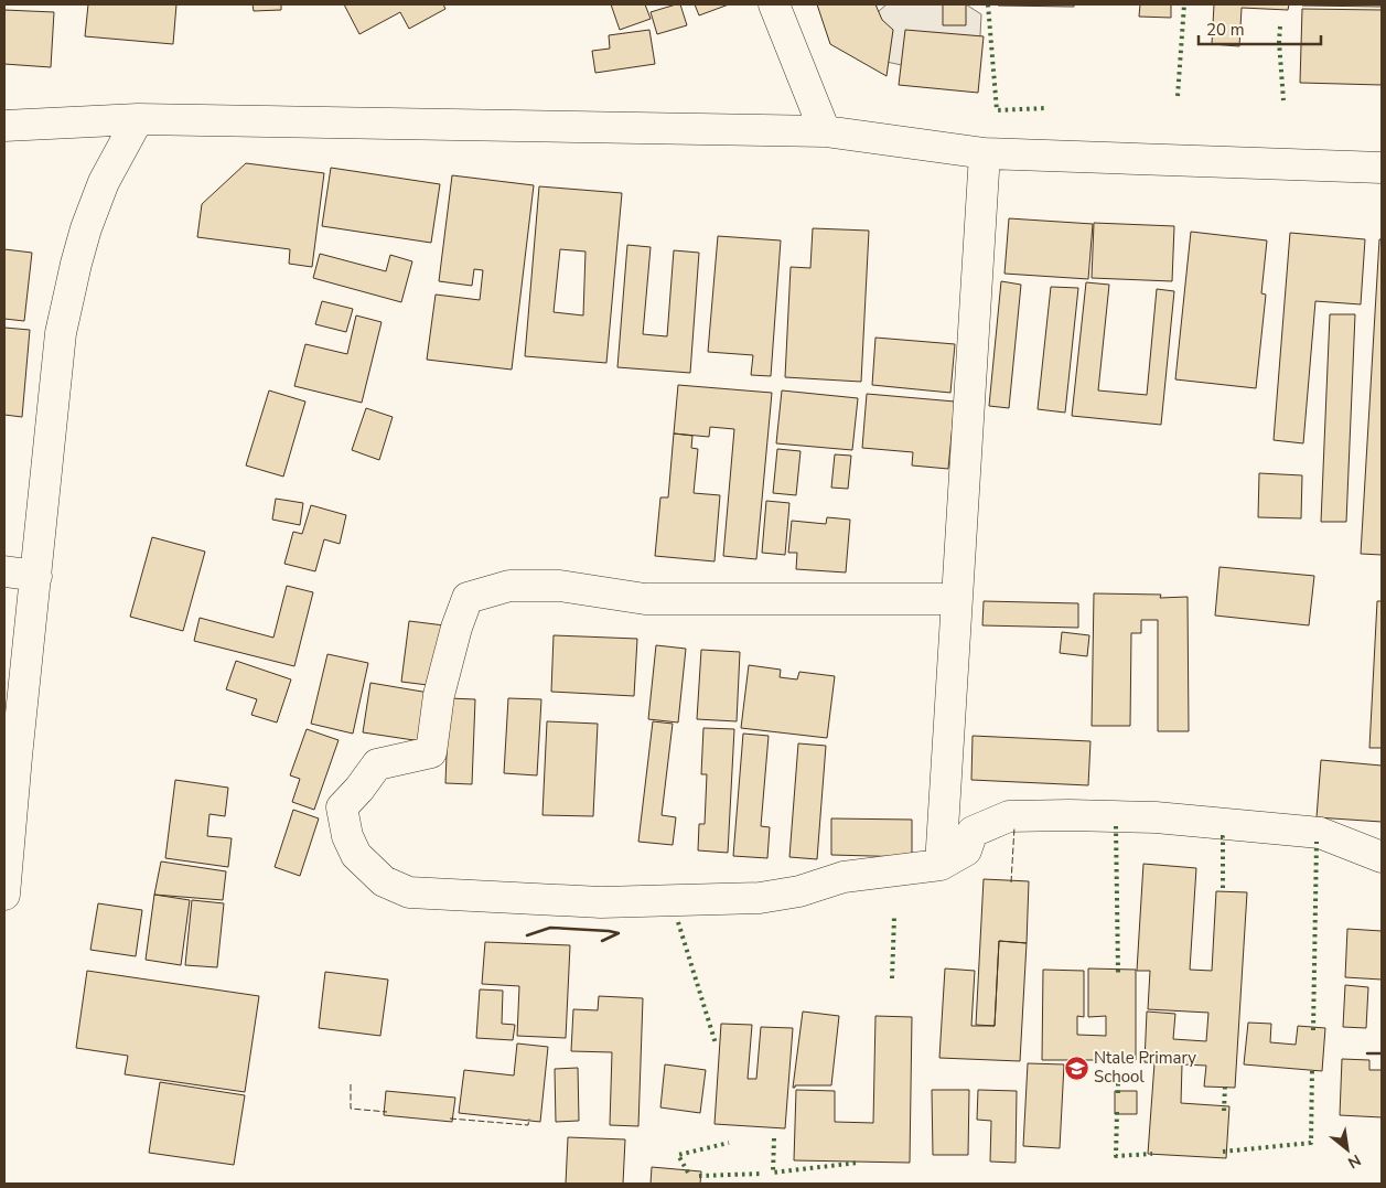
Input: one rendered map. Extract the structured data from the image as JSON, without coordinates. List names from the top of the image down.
{
  "places": {
    "school or university": ["Ntale Primary School"]
  },
  "scale_bar": "20 m",
  "north": "bottom right"
}
